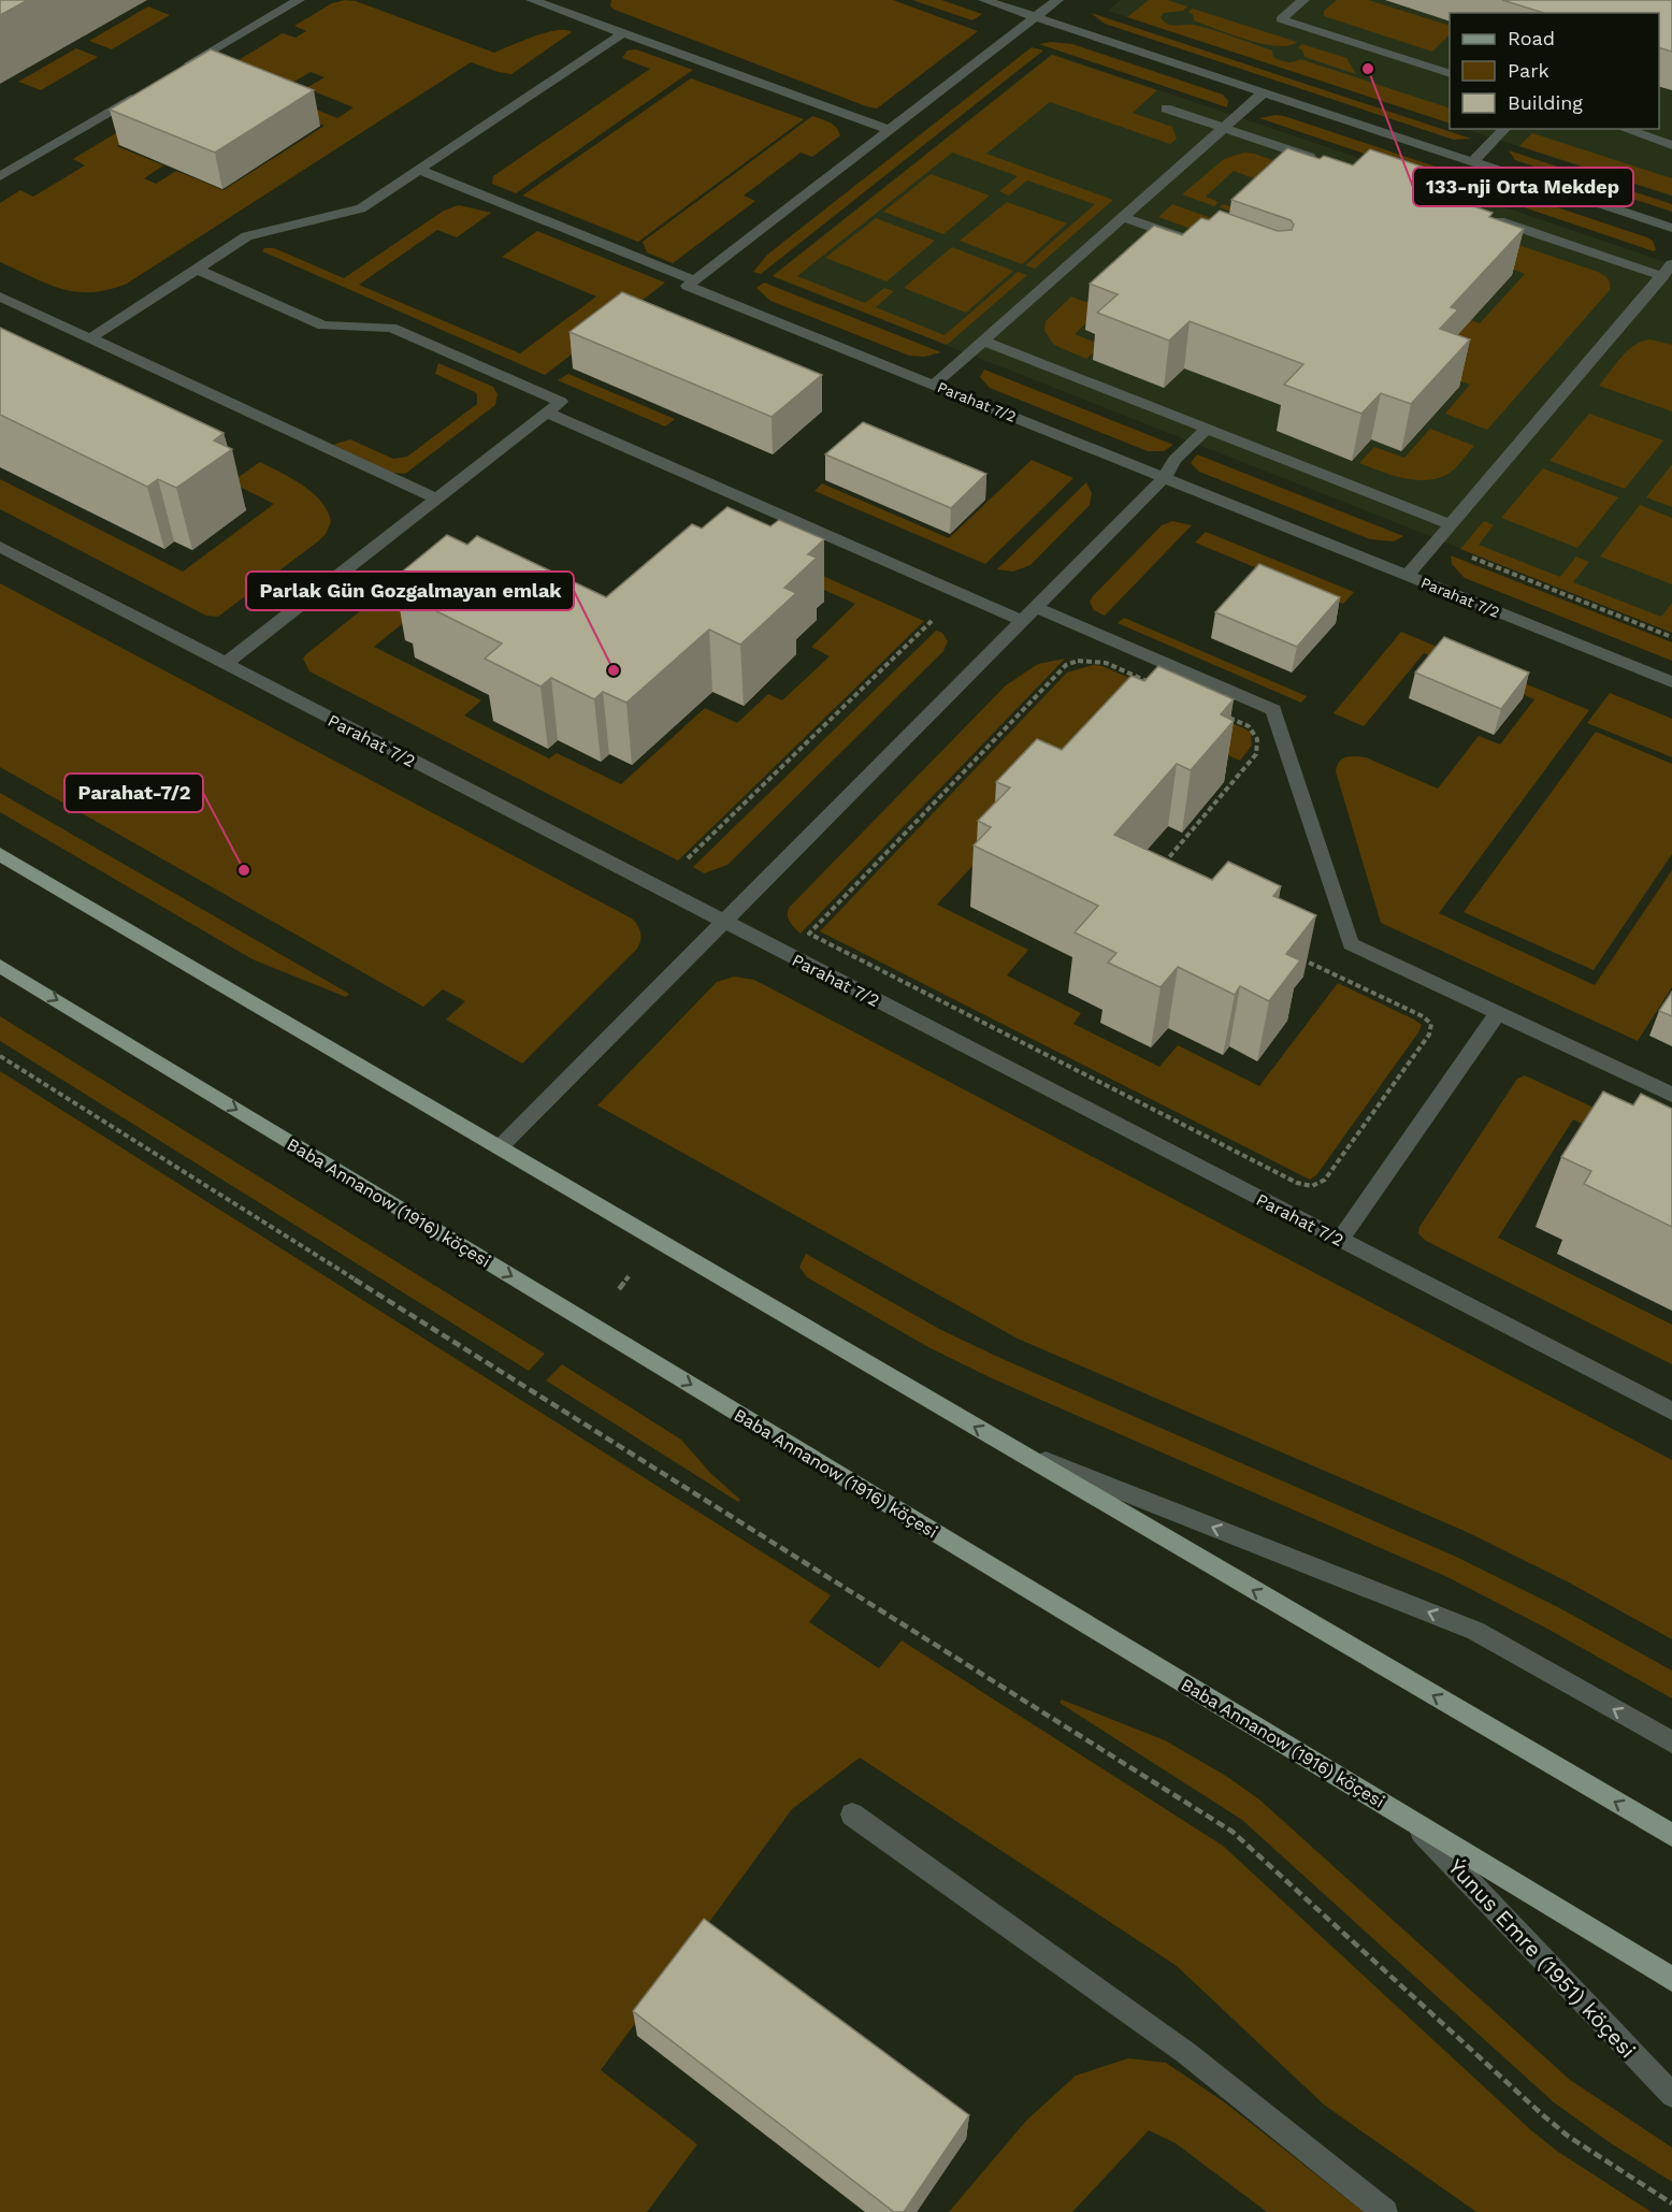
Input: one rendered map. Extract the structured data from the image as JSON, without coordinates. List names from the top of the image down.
{
  "streets": {
    "main road": ["Baba Annanow (1916) köçesi"],
    "street": ["Parahat 7/2", "Ýunus Emre (1951) köçesi"]
  },
  "crossings": [
    ["Baba Annanow (1916) köçesi", "Ýunus Emre (1951) köçesi"]
  ],
  "places": ["133-nji Orta Mekdep", "Parlak Gün Gozgalmayan emlak", "Parahat-7/2"],
  "legend": ["Road", "Park", "Building"]
}
